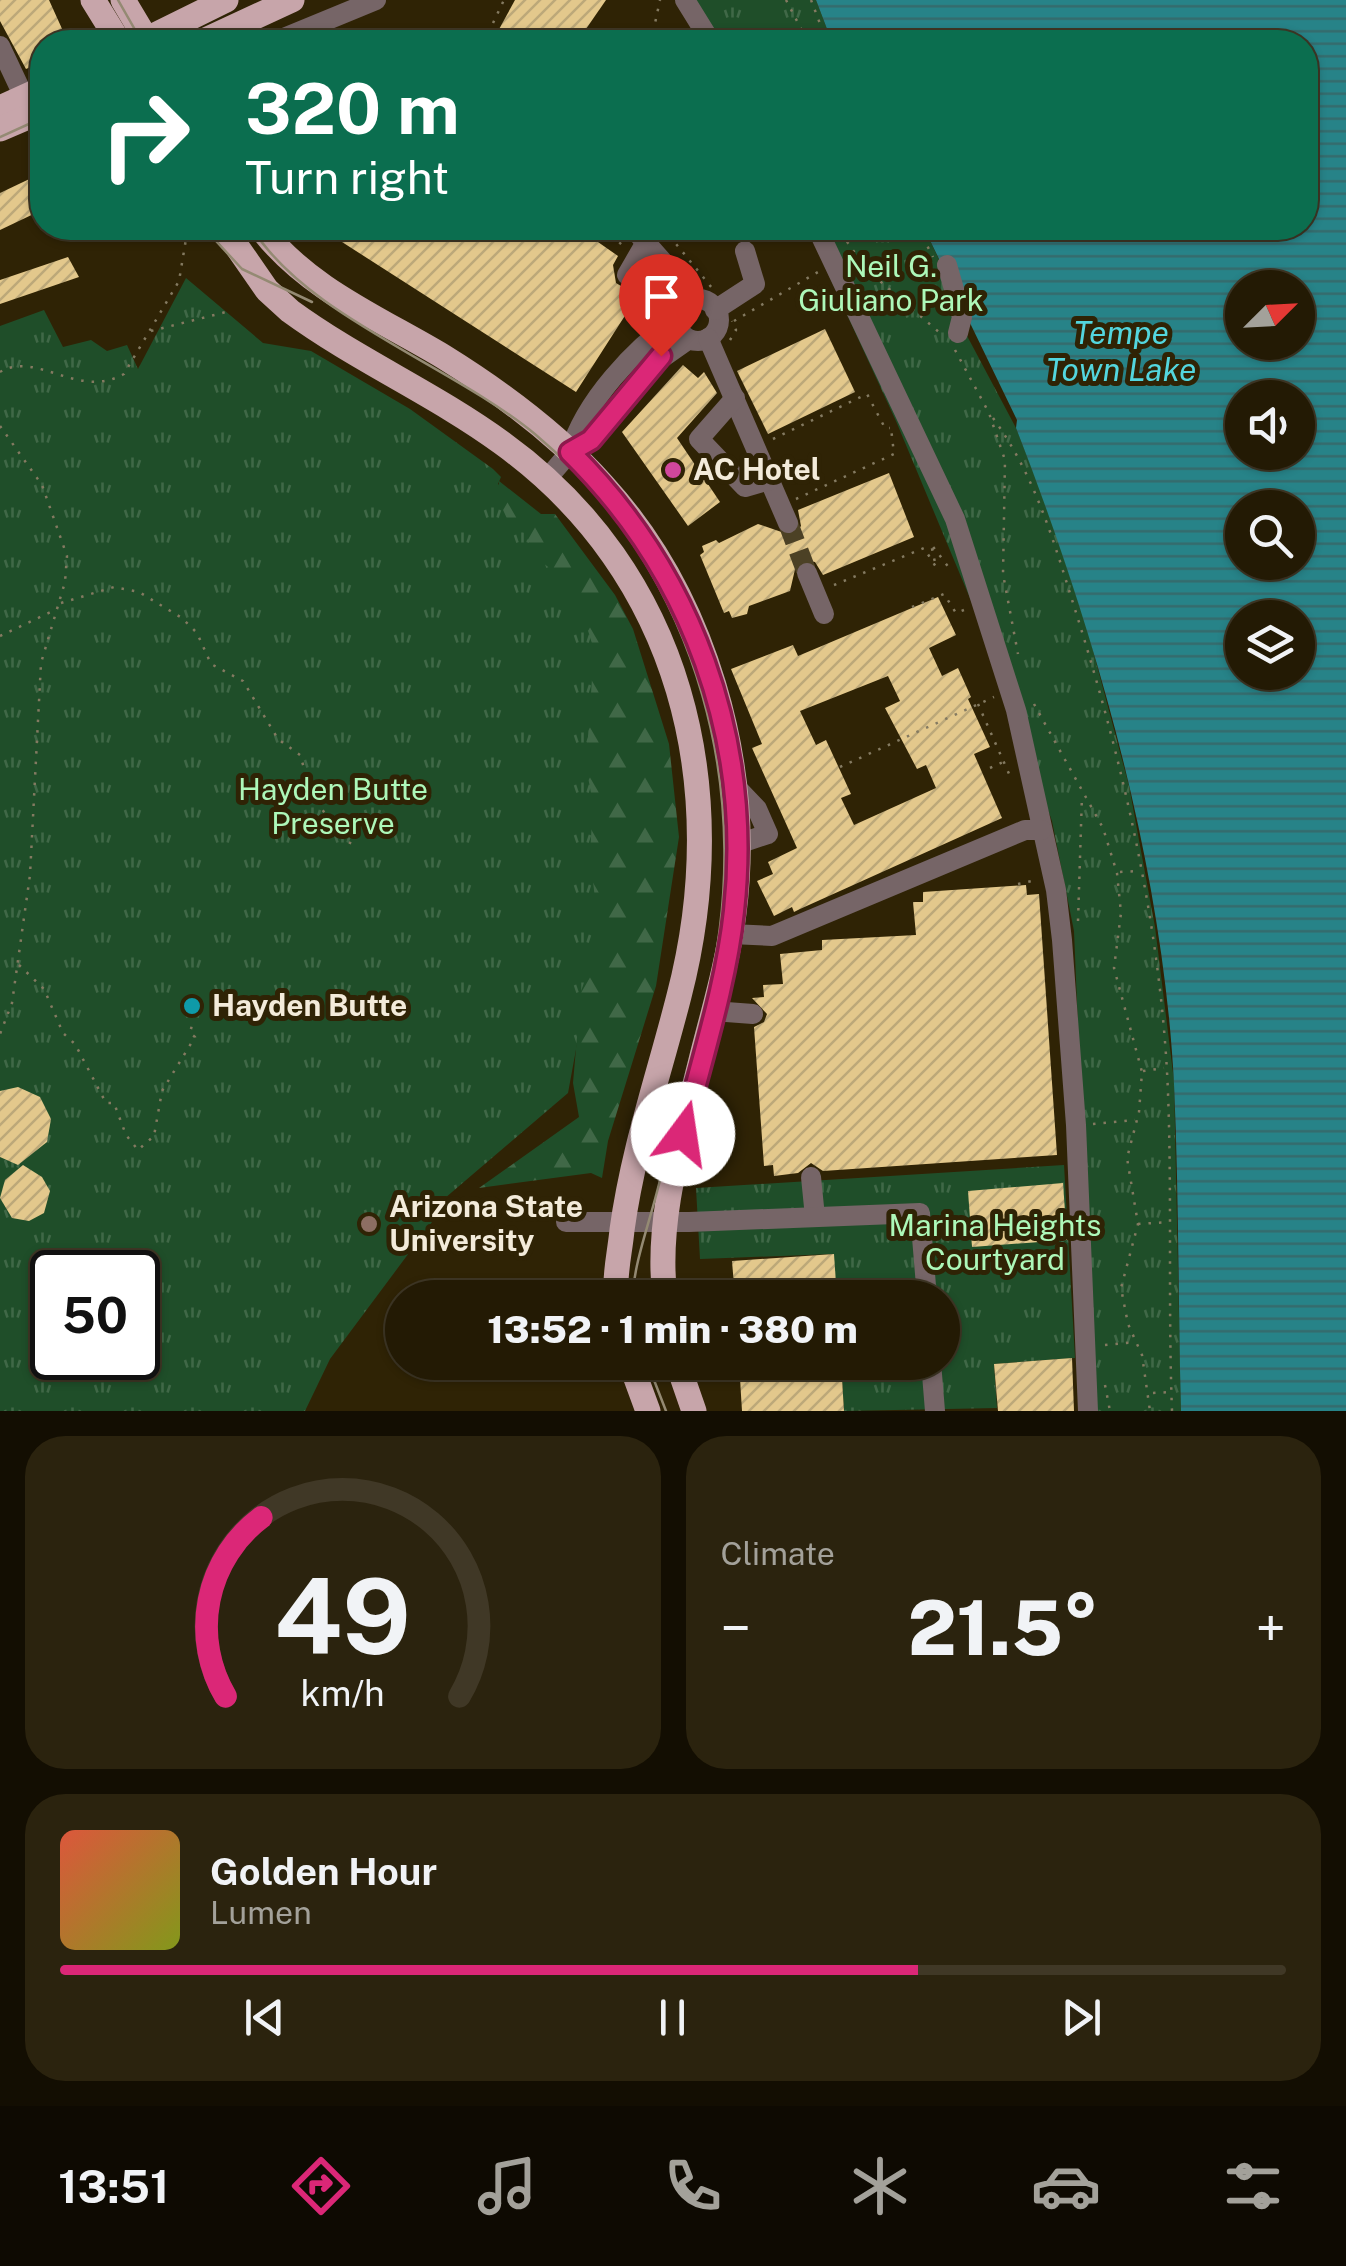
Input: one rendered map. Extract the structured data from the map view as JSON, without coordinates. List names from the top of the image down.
{
  "water": ["Tempe Town Lake"],
  "parks": ["Neil G. Giuliano Park", "Hayden Butte Preserve", "Marina Heights Courtyard"],
  "places": ["AC Hotel", "Hayden Butte", "Arizona State University"],
  "north": "top right",
  "page": {
    "turn": ["320 m", "Turn right"],
    "limit": "50",
    "trip": "13:52 · 1 min · 380 m",
    "tile": "Climate",
    "heat": ["−", "21.5°", "+"],
    "song": ["Golden Hour", "Lumen"],
    "tabs": "13:51",
    "gauge": ["49", "km/h"]
  }
}
